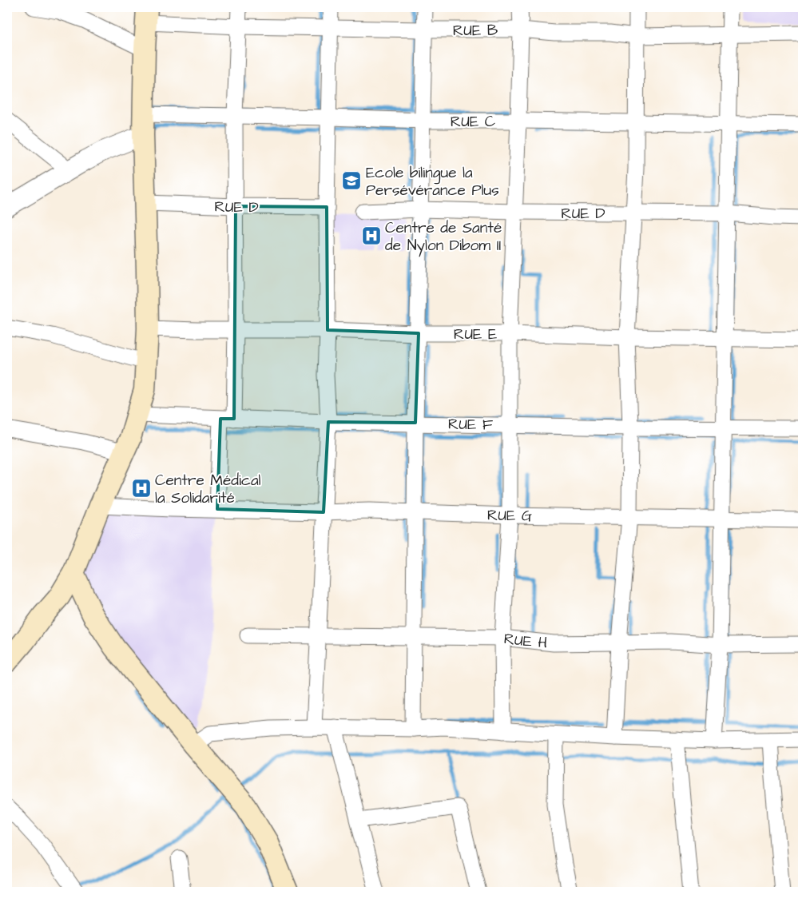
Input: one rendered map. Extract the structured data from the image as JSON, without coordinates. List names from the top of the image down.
{
  "streets": {
    "street": [
      "RUE B",
      "RUE C",
      "RUE D",
      "RUE E",
      "RUE F",
      "RUE G",
      "RUE H"
    ]
  },
  "places": {
    "school or university": ["Ecole bilingue la Persévérance Plus"],
    "hospital": ["Centre de Santé de Nylon Dibom II", "Centre Médical la Solidarité"]
  }
}
